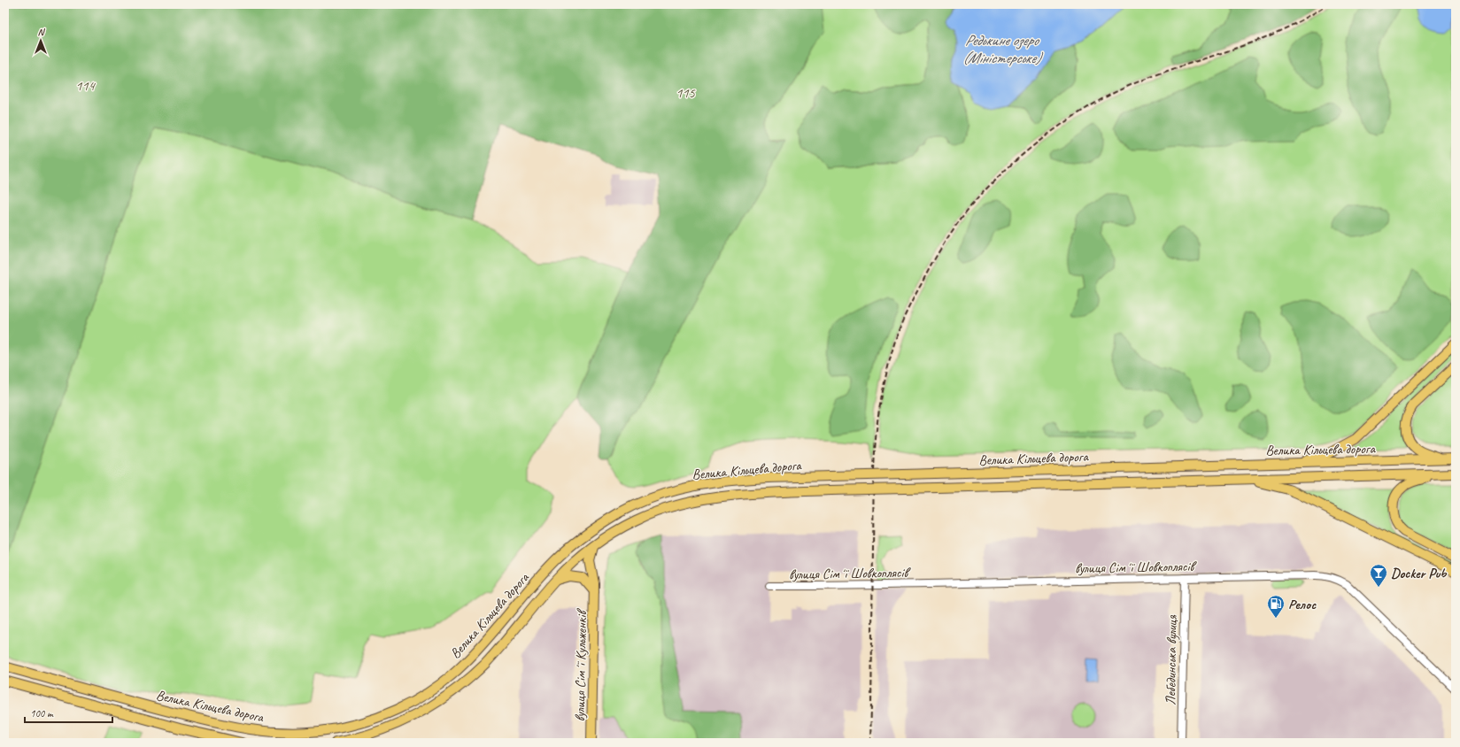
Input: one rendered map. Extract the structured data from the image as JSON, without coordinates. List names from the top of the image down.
{
  "streets": {
    "main road": ["Велика Кільцева дорога", "вулиця Сімʼї Кульженків"],
    "street": ["вулиця Сімʼї Шовкоплясів", "Лебединська вулиця"]
  },
  "crossings": [
    ["Велика Кільцева дорога", "вулиця Сімʼї Кульженків"],
    ["вулиця Сімʼї Шовкоплясів", "Лебединська вулиця"]
  ],
  "water": ["Редькине озеро (Міністерське)"],
  "parks": ["114", "115"],
  "places": {
    "bar": ["Docker Pub"],
    "fuel station": ["Релос"]
  },
  "scale_bar": "100 m",
  "north": "top"
}
